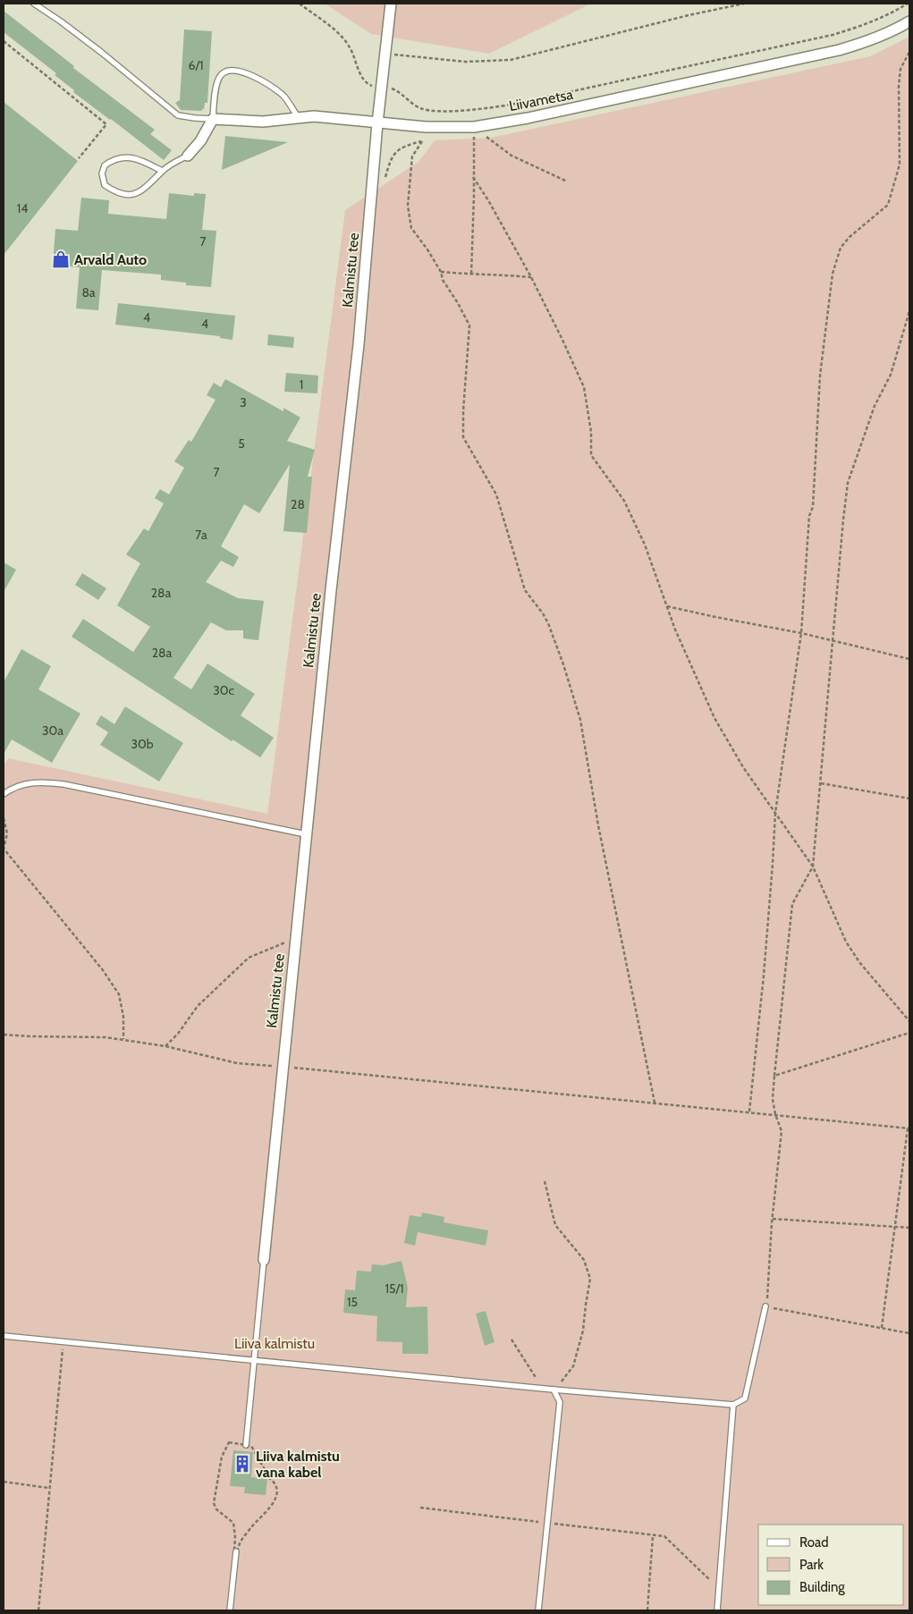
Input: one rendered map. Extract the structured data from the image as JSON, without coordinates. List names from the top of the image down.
{
  "streets": {
    "street": ["Liivametsa", "Kalmistu tee"]
  },
  "crossings": [
    ["Liivametsa", "Kalmistu tee"]
  ],
  "parks": ["Liiva kalmistu"],
  "places": {
    "shop": ["Arvald Auto"],
    "building": ["Liiva kalmistu vana kabel"]
  },
  "house_numbers": [
    "6/1",
    "14",
    "7",
    "8a",
    "4",
    "4",
    "1",
    "3",
    "5",
    "7",
    "28",
    "7a",
    "28a",
    "28a",
    "30c",
    "30a",
    "30b",
    "15/1",
    "15"
  ],
  "legend": ["Road", "Park", "Building"]
}
